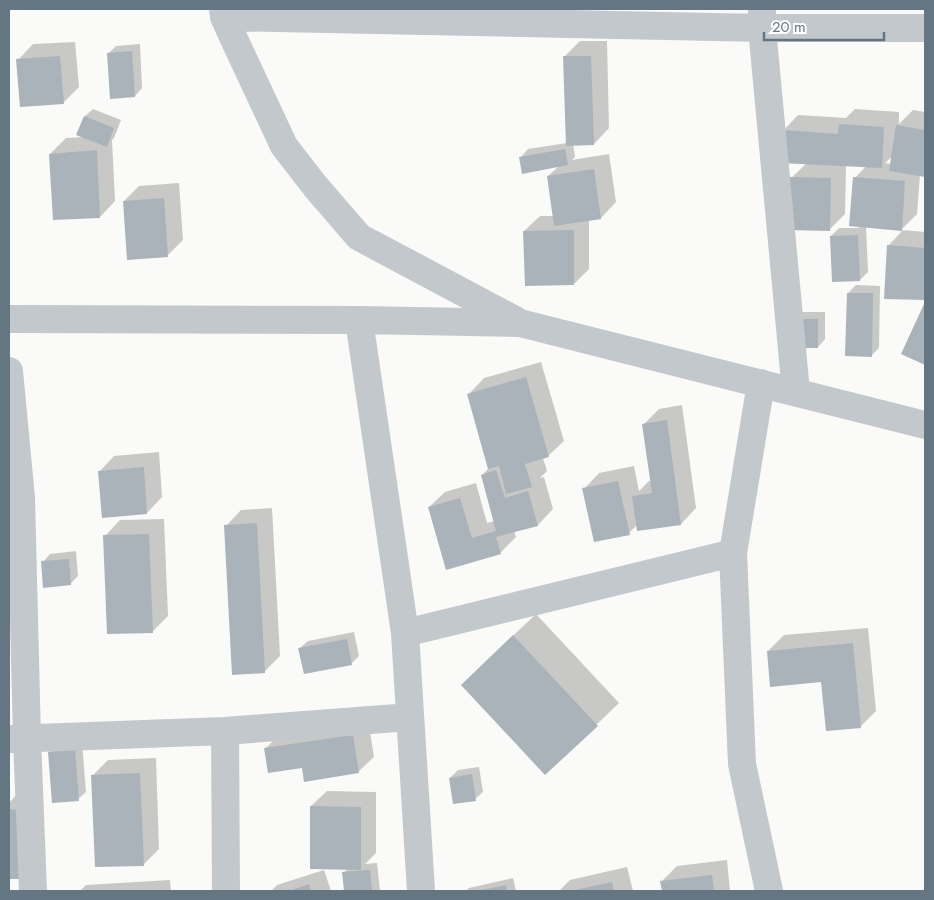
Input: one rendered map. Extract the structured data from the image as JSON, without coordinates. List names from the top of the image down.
{
  "scale_bar": "20 m"
}
